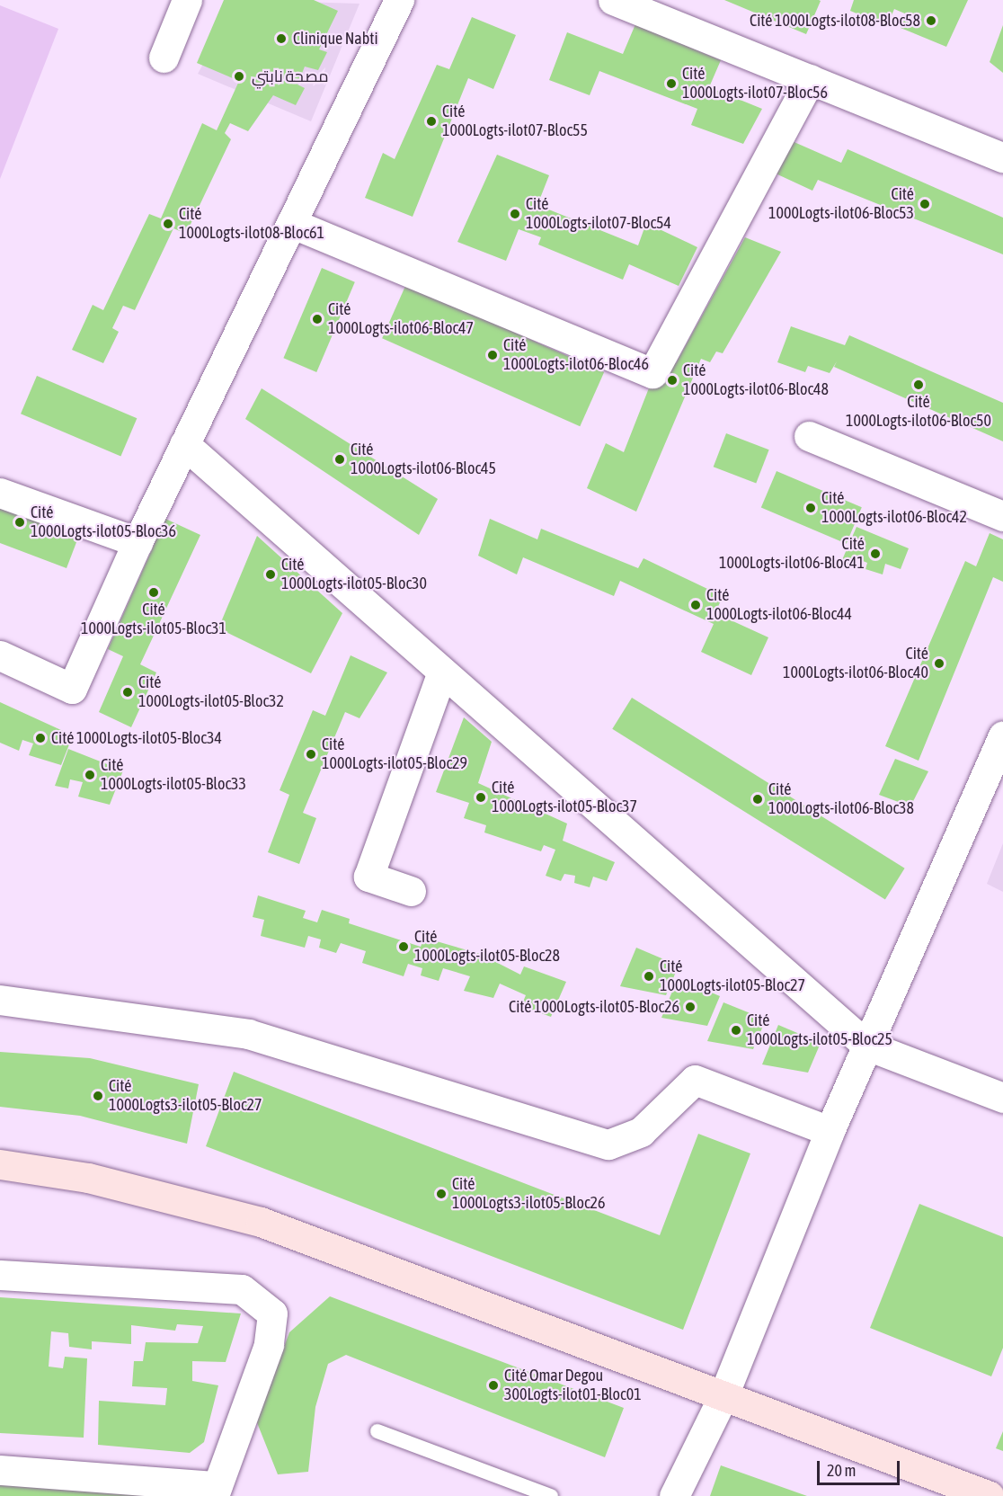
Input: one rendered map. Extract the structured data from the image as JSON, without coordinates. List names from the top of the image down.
{
  "places": [
    "Cité 1000Logts-ilot08-Bloc58",
    "Clinique Nabti",
    "مصحة نابتي",
    "Cité 1000Logts-ilot07-Bloc56",
    "Cité 1000Logts-ilot07-Bloc55",
    "Cité 1000Logts-ilot06-Bloc53",
    "Cité 1000Logts-ilot07-Bloc54",
    "Cité 1000Logts-ilot08-Bloc61",
    "Cité 1000Logts-ilot06-Bloc47",
    "Cité 1000Logts-ilot06-Bloc46",
    "Cité 1000Logts-ilot06-Bloc48",
    "Cité 1000Logts-ilot06-Bloc50",
    "Cité 1000Logts-ilot06-Bloc45",
    "Cité 1000Logts-ilot06-Bloc42",
    "Cité 1000Logts-ilot05-Bloc36",
    "Cité 1000Logts-ilot06-Bloc41",
    "Cité 1000Logts-ilot05-Bloc30",
    "Cité 1000Logts-ilot05-Bloc31",
    "Cité 1000Logts-ilot06-Bloc44",
    "Cité 1000Logts-ilot06-Bloc40",
    "Cité 1000Logts-ilot05-Bloc32",
    "Cité 1000Logts-ilot05-Bloc34",
    "Cité 1000Logts-ilot05-Bloc29",
    "Cité 1000Logts-ilot05-Bloc33",
    "Cité 1000Logts-ilot05-Bloc37",
    "Cité 1000Logts-ilot06-Bloc38",
    "Cité 1000Logts-ilot05-Bloc28",
    "Cité 1000Logts-ilot05-Bloc27",
    "Cité 1000Logts-ilot05-Bloc26",
    "Cité 1000Logts-ilot05-Bloc25",
    "Cité 1000Logts3-ilot05-Bloc27",
    "Cité 1000Logts3-ilot05-Bloc26",
    "Cité Omar Degou 300Logts-ilot01-Bloc01"
  ],
  "scale_bar": "20 m"
}
